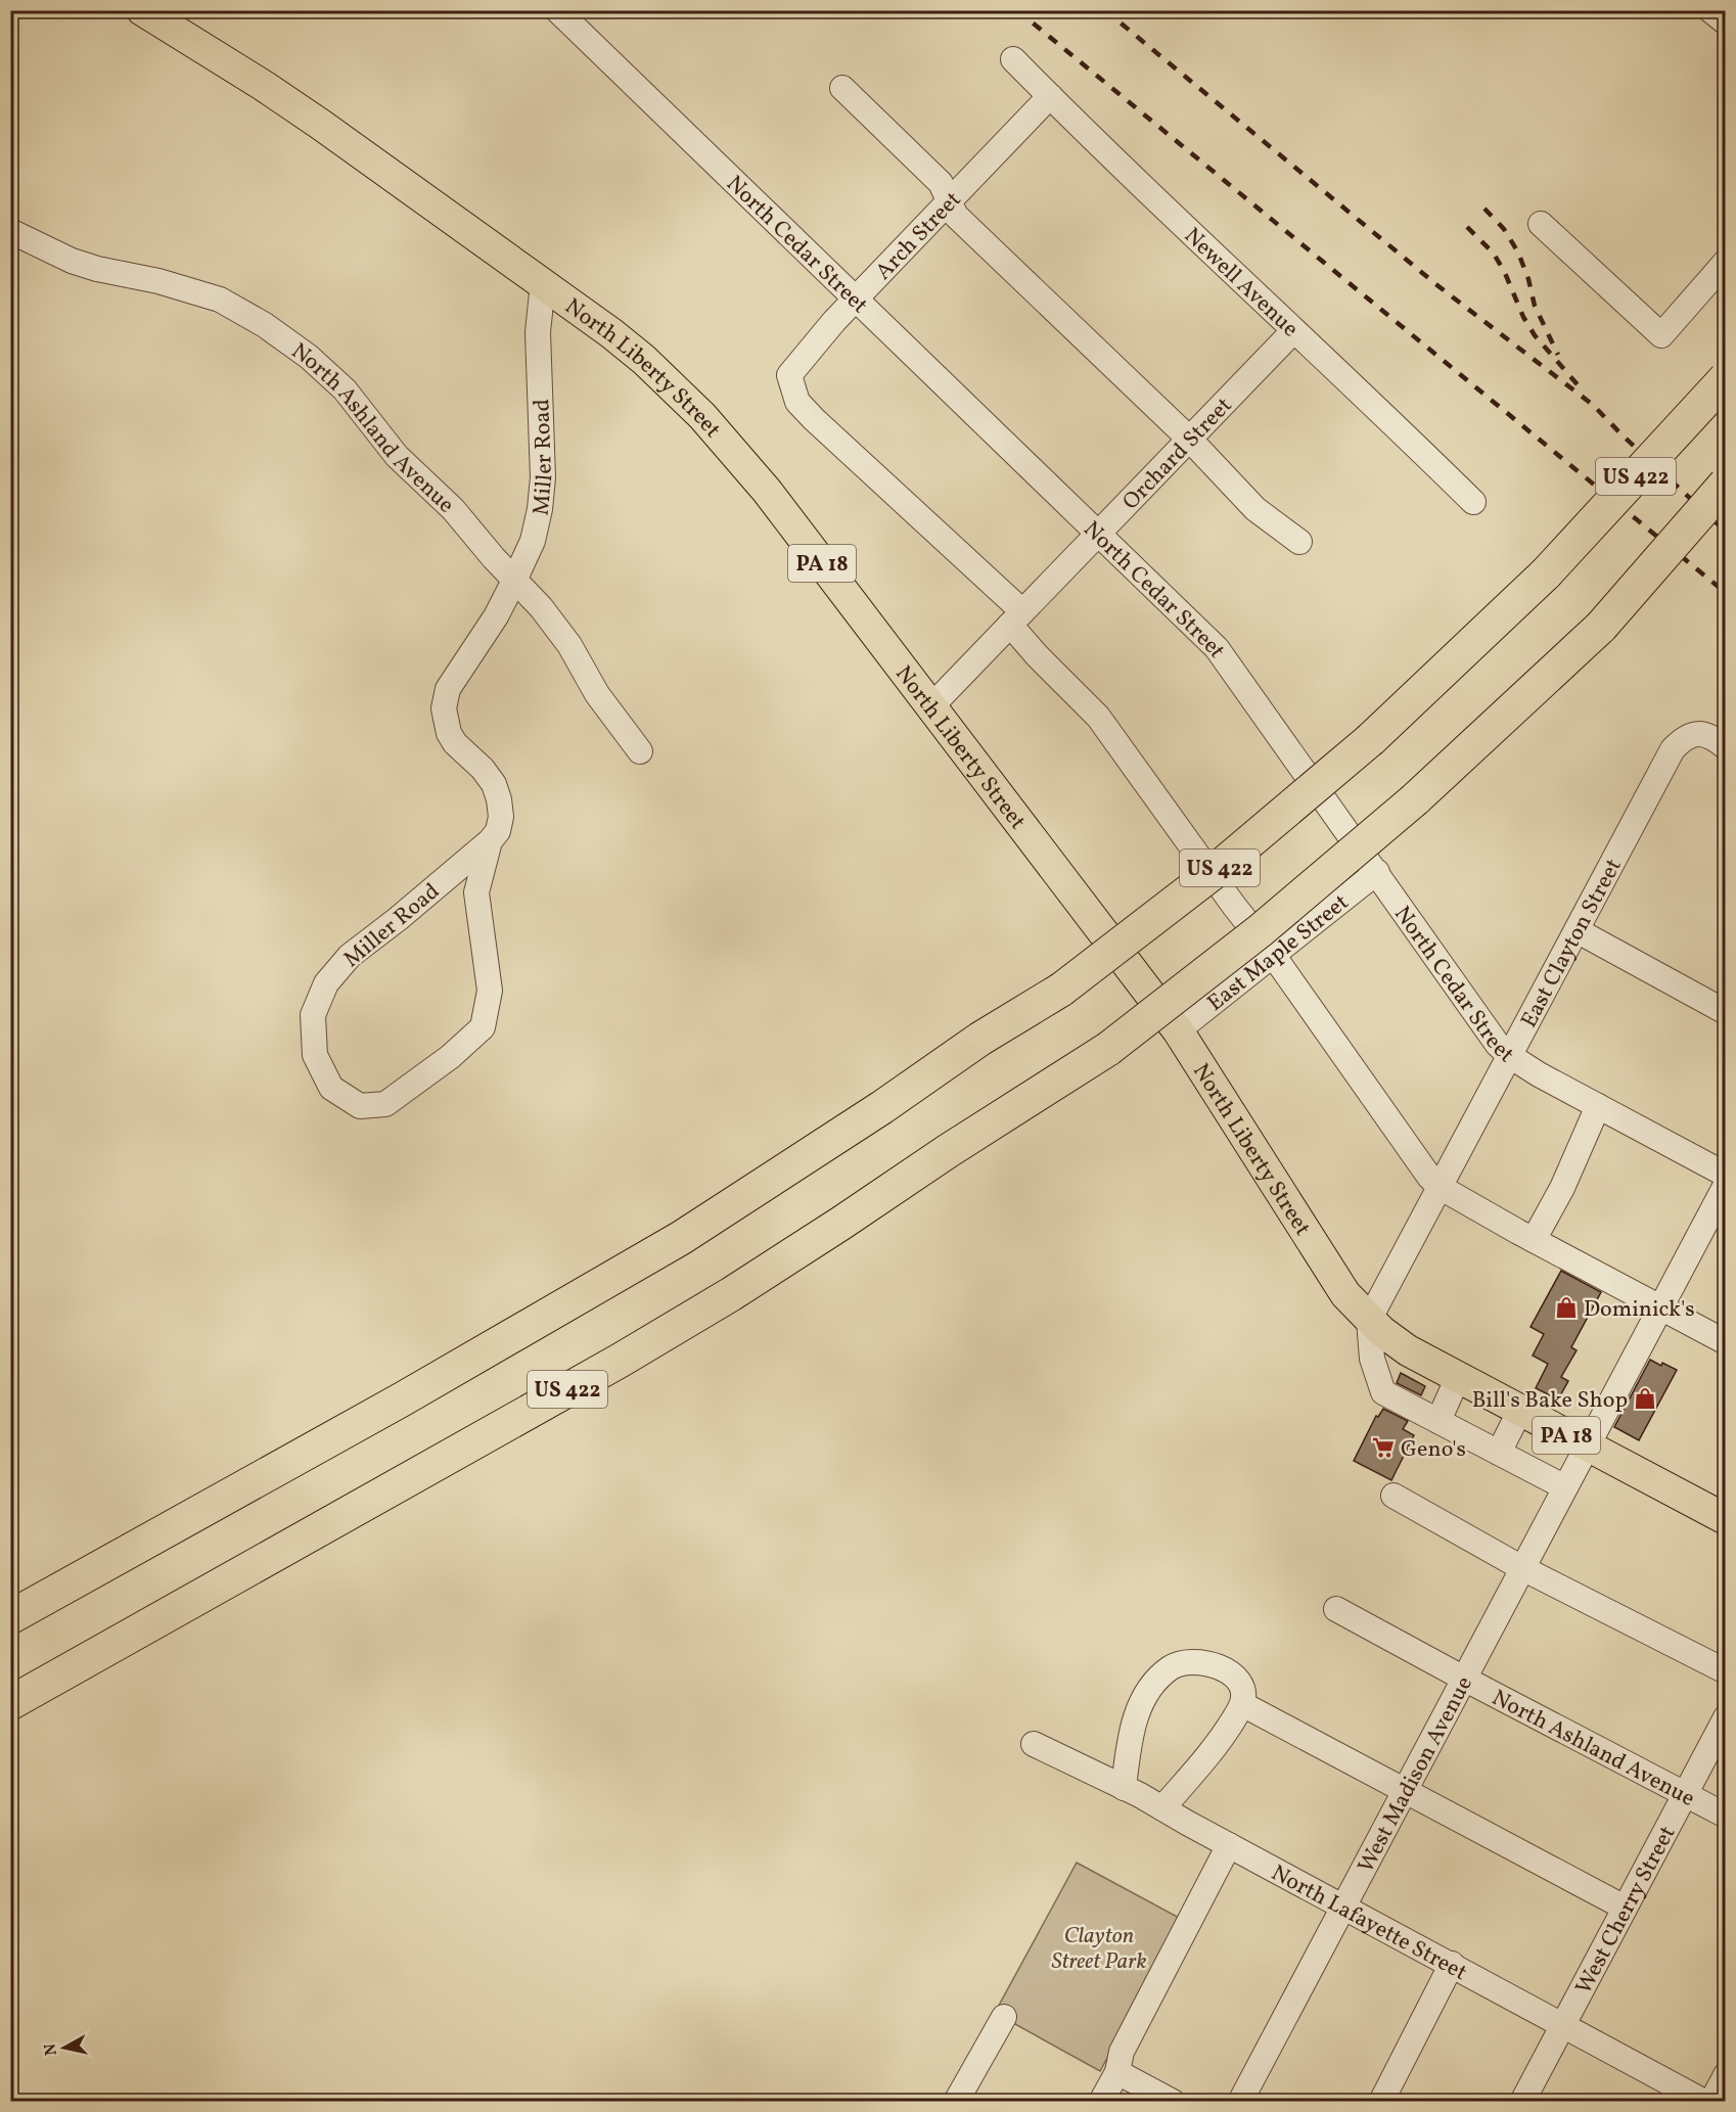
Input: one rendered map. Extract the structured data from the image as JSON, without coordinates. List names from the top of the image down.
{
  "streets": {
    "highway": ["US 422"],
    "main road": ["North Liberty Street", "PA 18"],
    "street": [
      "Arch Street",
      "North Cedar Street",
      "Newell Avenue",
      "North Ashland Avenue",
      "Orchard Street",
      "Miller Road",
      "East Clayton Street",
      "East Maple Street",
      "West Madison Avenue",
      "West Cherry Street",
      "North Lafayette Street"
    ]
  },
  "crossings": [
    ["Arch Street", "North Cedar Street"],
    ["Arch Street", "Newell Avenue"],
    ["Arch Street", "Orchard Street"],
    ["North Cedar Street", "Orchard Street"],
    ["North Cedar Street", "East Clayton Street"],
    ["North Cedar Street", "East Maple Street"],
    ["Newell Avenue", "Orchard Street"],
    ["North Liberty Street", "Orchard Street"],
    ["North Liberty Street", "Miller Road"],
    ["North Liberty Street", "East Clayton Street"],
    ["North Liberty Street", "East Maple Street"],
    ["North Liberty Street", "West Madison Avenue"],
    ["North Ashland Avenue", "Miller Road"],
    ["North Ashland Avenue", "West Madison Avenue"],
    ["North Ashland Avenue", "West Cherry Street"],
    ["West Madison Avenue", "North Lafayette Street"],
    ["West Cherry Street", "North Lafayette Street"]
  ],
  "parks": ["Clayton Street Park"],
  "places": {
    "shop": ["Dominick's", "Bill's Bake Shop"],
    "supermarket": ["Geno's"]
  },
  "north": "left"
}
